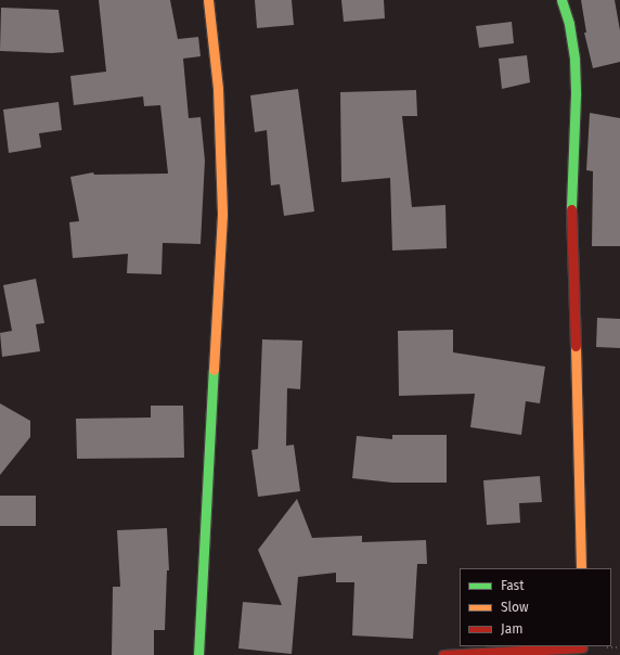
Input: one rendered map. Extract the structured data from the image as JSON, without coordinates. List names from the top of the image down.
{
  "legend": ["Fast", "Slow", "Jam"]
}
